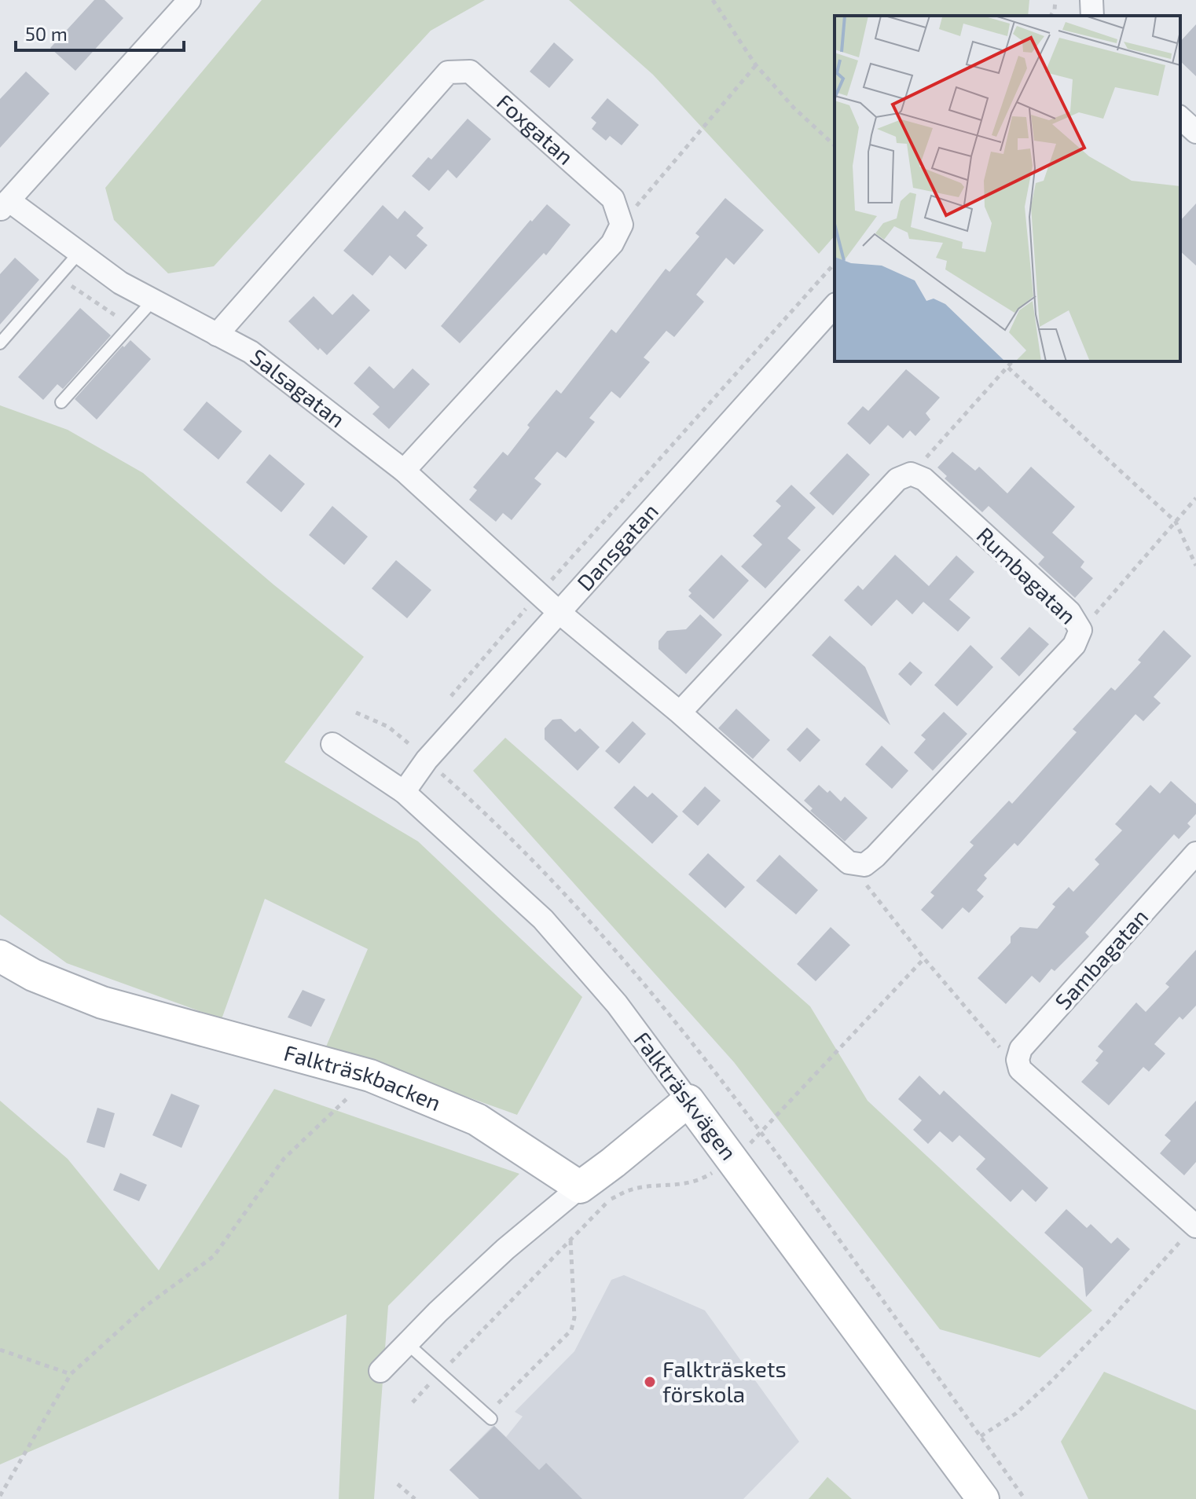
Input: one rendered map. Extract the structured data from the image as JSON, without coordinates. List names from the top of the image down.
{
  "streets": {
    "street": [
      "Foxgatan",
      "Salsagatan",
      "Dansgatan",
      "Rumbagatan",
      "Sambagatan",
      "Falkträskbacken",
      "Falkträskvägen"
    ]
  },
  "crossings": [
    ["Foxgatan", "Salsagatan"],
    ["Salsagatan", "Dansgatan"],
    ["Dansgatan", "Falkträskvägen"]
  ],
  "places": ["Falkträskets förskola"],
  "scale_bar": "50 m"
}
